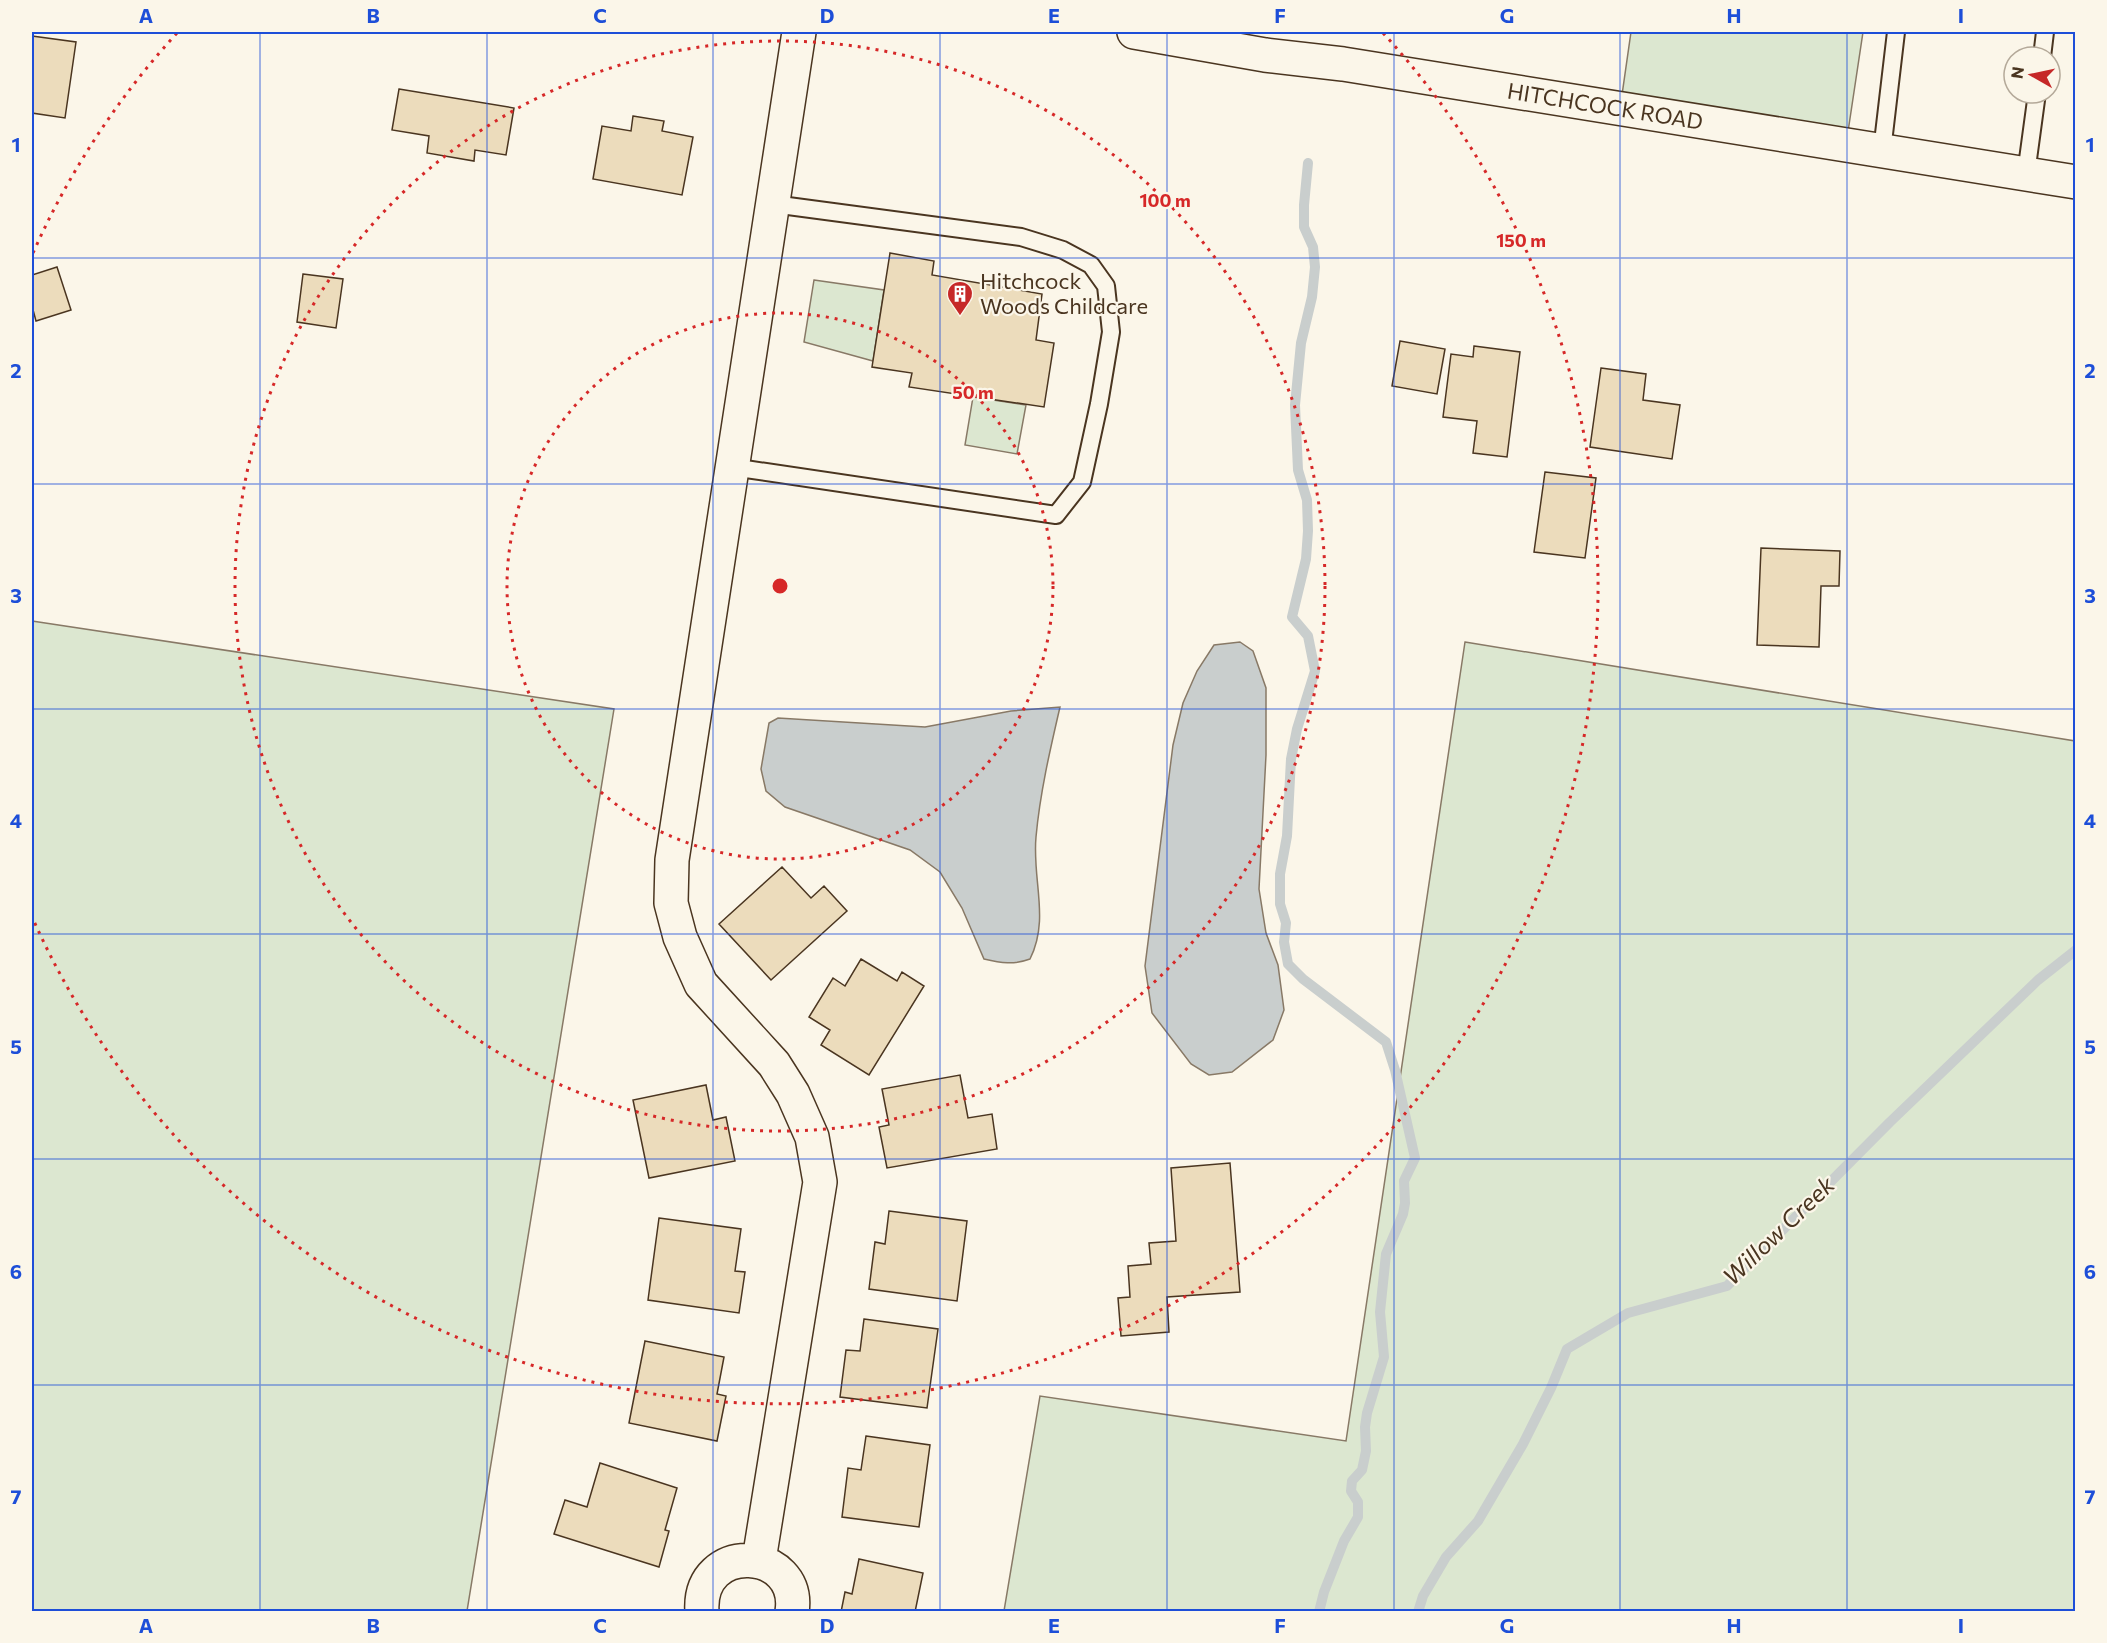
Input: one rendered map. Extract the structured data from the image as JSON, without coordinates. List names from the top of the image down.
{
  "streets": {
    "street": ["HITCHCOCK ROAD"]
  },
  "water": ["Willow Creek"],
  "places": {
    "building": ["Hitchcock Woods Childcare"]
  },
  "north": "left",
  "grid": {
    "columns": [
      "A",
      "B",
      "C",
      "D",
      "E",
      "F",
      "G",
      "H",
      "I"
    ],
    "rows": [
      "1",
      "2",
      "3",
      "4",
      "5",
      "6",
      "7"
    ]
  },
  "rings": ["100 m", "150 m", "50 m"]
}
